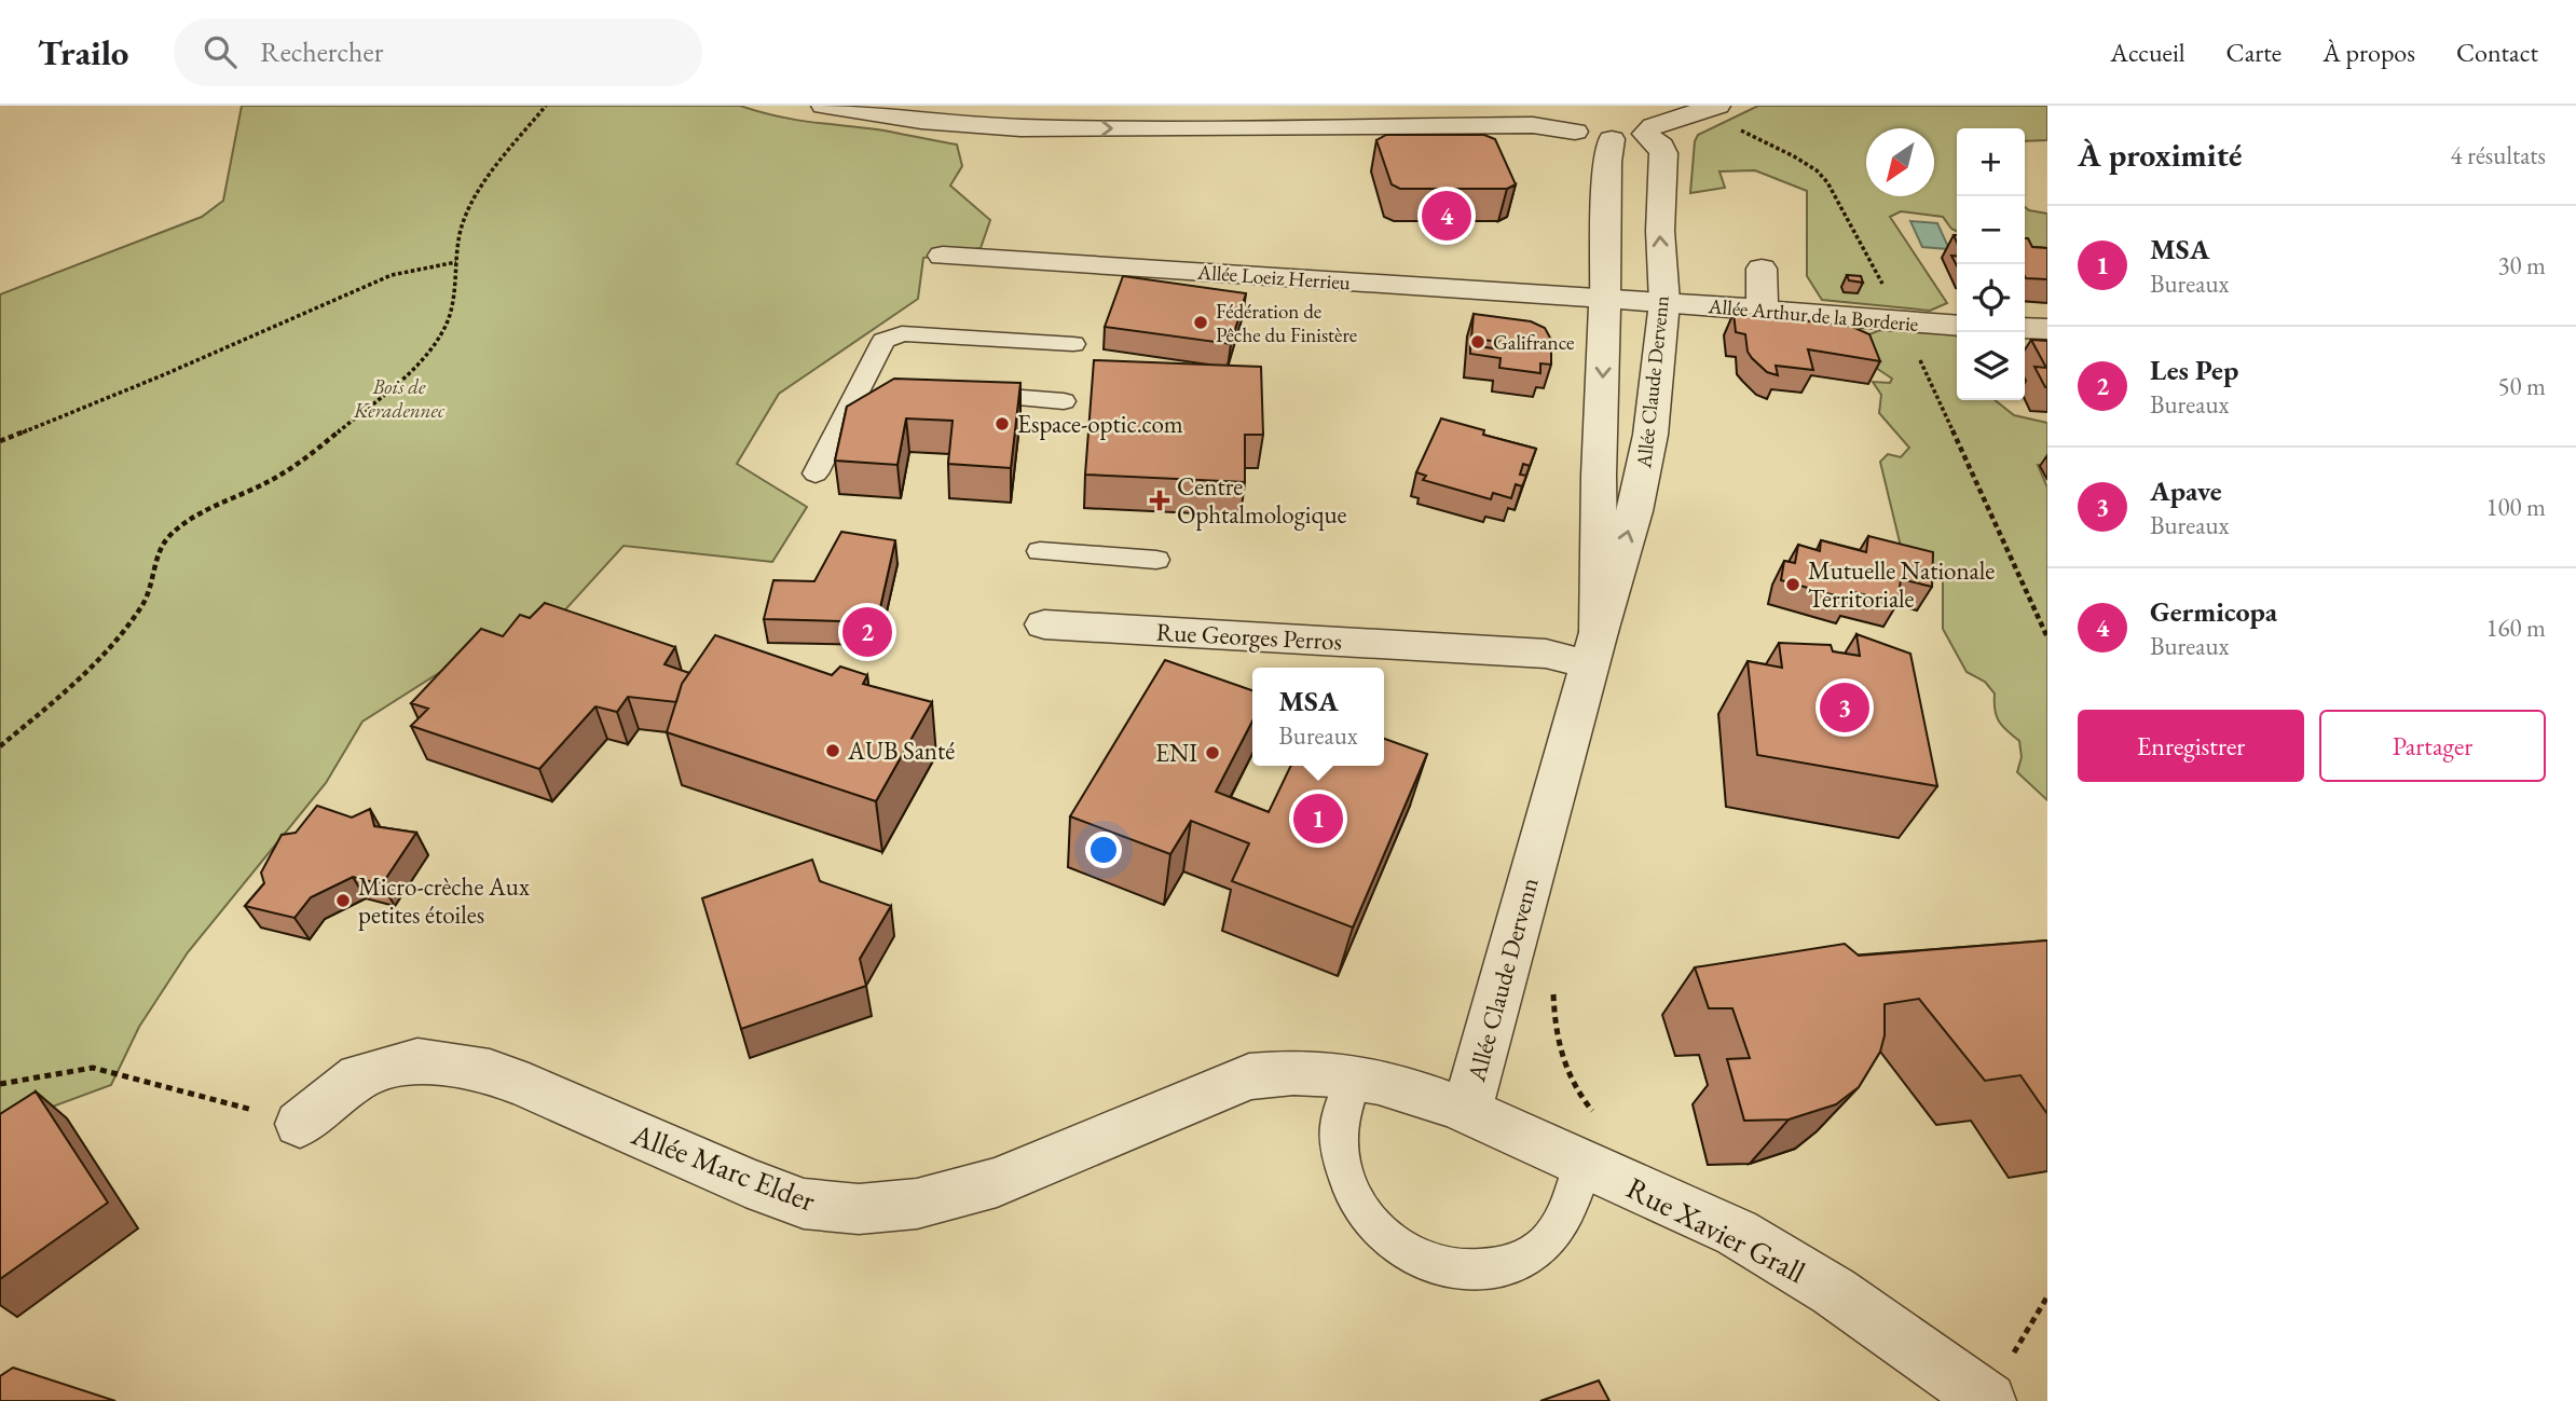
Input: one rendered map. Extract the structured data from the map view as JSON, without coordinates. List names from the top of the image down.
{
  "streets": {
    "street": [
      "Allée Loeiz Herrieu",
      "Allée Arthur de la Borderie",
      "Allée Claude Dervenn",
      "Rue Georges Perros",
      "Allée Marc Elder",
      "Rue Xavier Grall"
    ]
  },
  "crossings": [
    ["Allée Loeiz Herrieu", "Allée Arthur de la Borderie"],
    ["Allée Loeiz Herrieu", "Allée Claude Dervenn"],
    ["Allée Arthur de la Borderie", "Allée Claude Dervenn"],
    ["Allée Claude Dervenn", "Rue Georges Perros"],
    ["Allée Claude Dervenn", "Allée Marc Elder"],
    ["Allée Claude Dervenn", "Rue Xavier Grall"],
    ["Allée Marc Elder", "Rue Xavier Grall"]
  ],
  "parks": ["Bois de Keradennec"],
  "places": {
    "other": [
      "Fédération de Pêche du Finistère",
      "Galifrance",
      "Espace-optic.com",
      "Mutuelle Nationale Territoriale",
      "AUB Santé",
      "ENI",
      "Micro-crèche Aux petites étoiles"
    ],
    "health": ["Centre Ophtalmologique"]
  },
  "north": "bottom left",
  "page": {
    "header": "Trailo",
    "search": "Rechercher",
    "nav": [
      "Accueil",
      "Carte",
      "À propos",
      "Contact"
    ],
    "heading": ["À proximité", "4 résultats"],
    "map_buttons": ["+", "−"],
    "pins": [
      "4",
      "2",
      "3",
      "1"
    ],
    "list": [
      {
        "mark": "1",
        "name": "MSA",
        "note": "Bureaux",
        "value": "30 m"
      },
      {
        "mark": "2",
        "name": "Les Pep",
        "note": "Bureaux",
        "value": "50 m"
      },
      {
        "mark": "3",
        "name": "Apave",
        "note": "Bureaux",
        "value": "100 m"
      },
      {
        "mark": "4",
        "name": "Germicopa",
        "note": "Bureaux",
        "value": "160 m"
      }
    ],
    "popup": ["MSA", "Bureaux"],
    "buttons": ["Enregistrer", "Partager"]
  }
}
